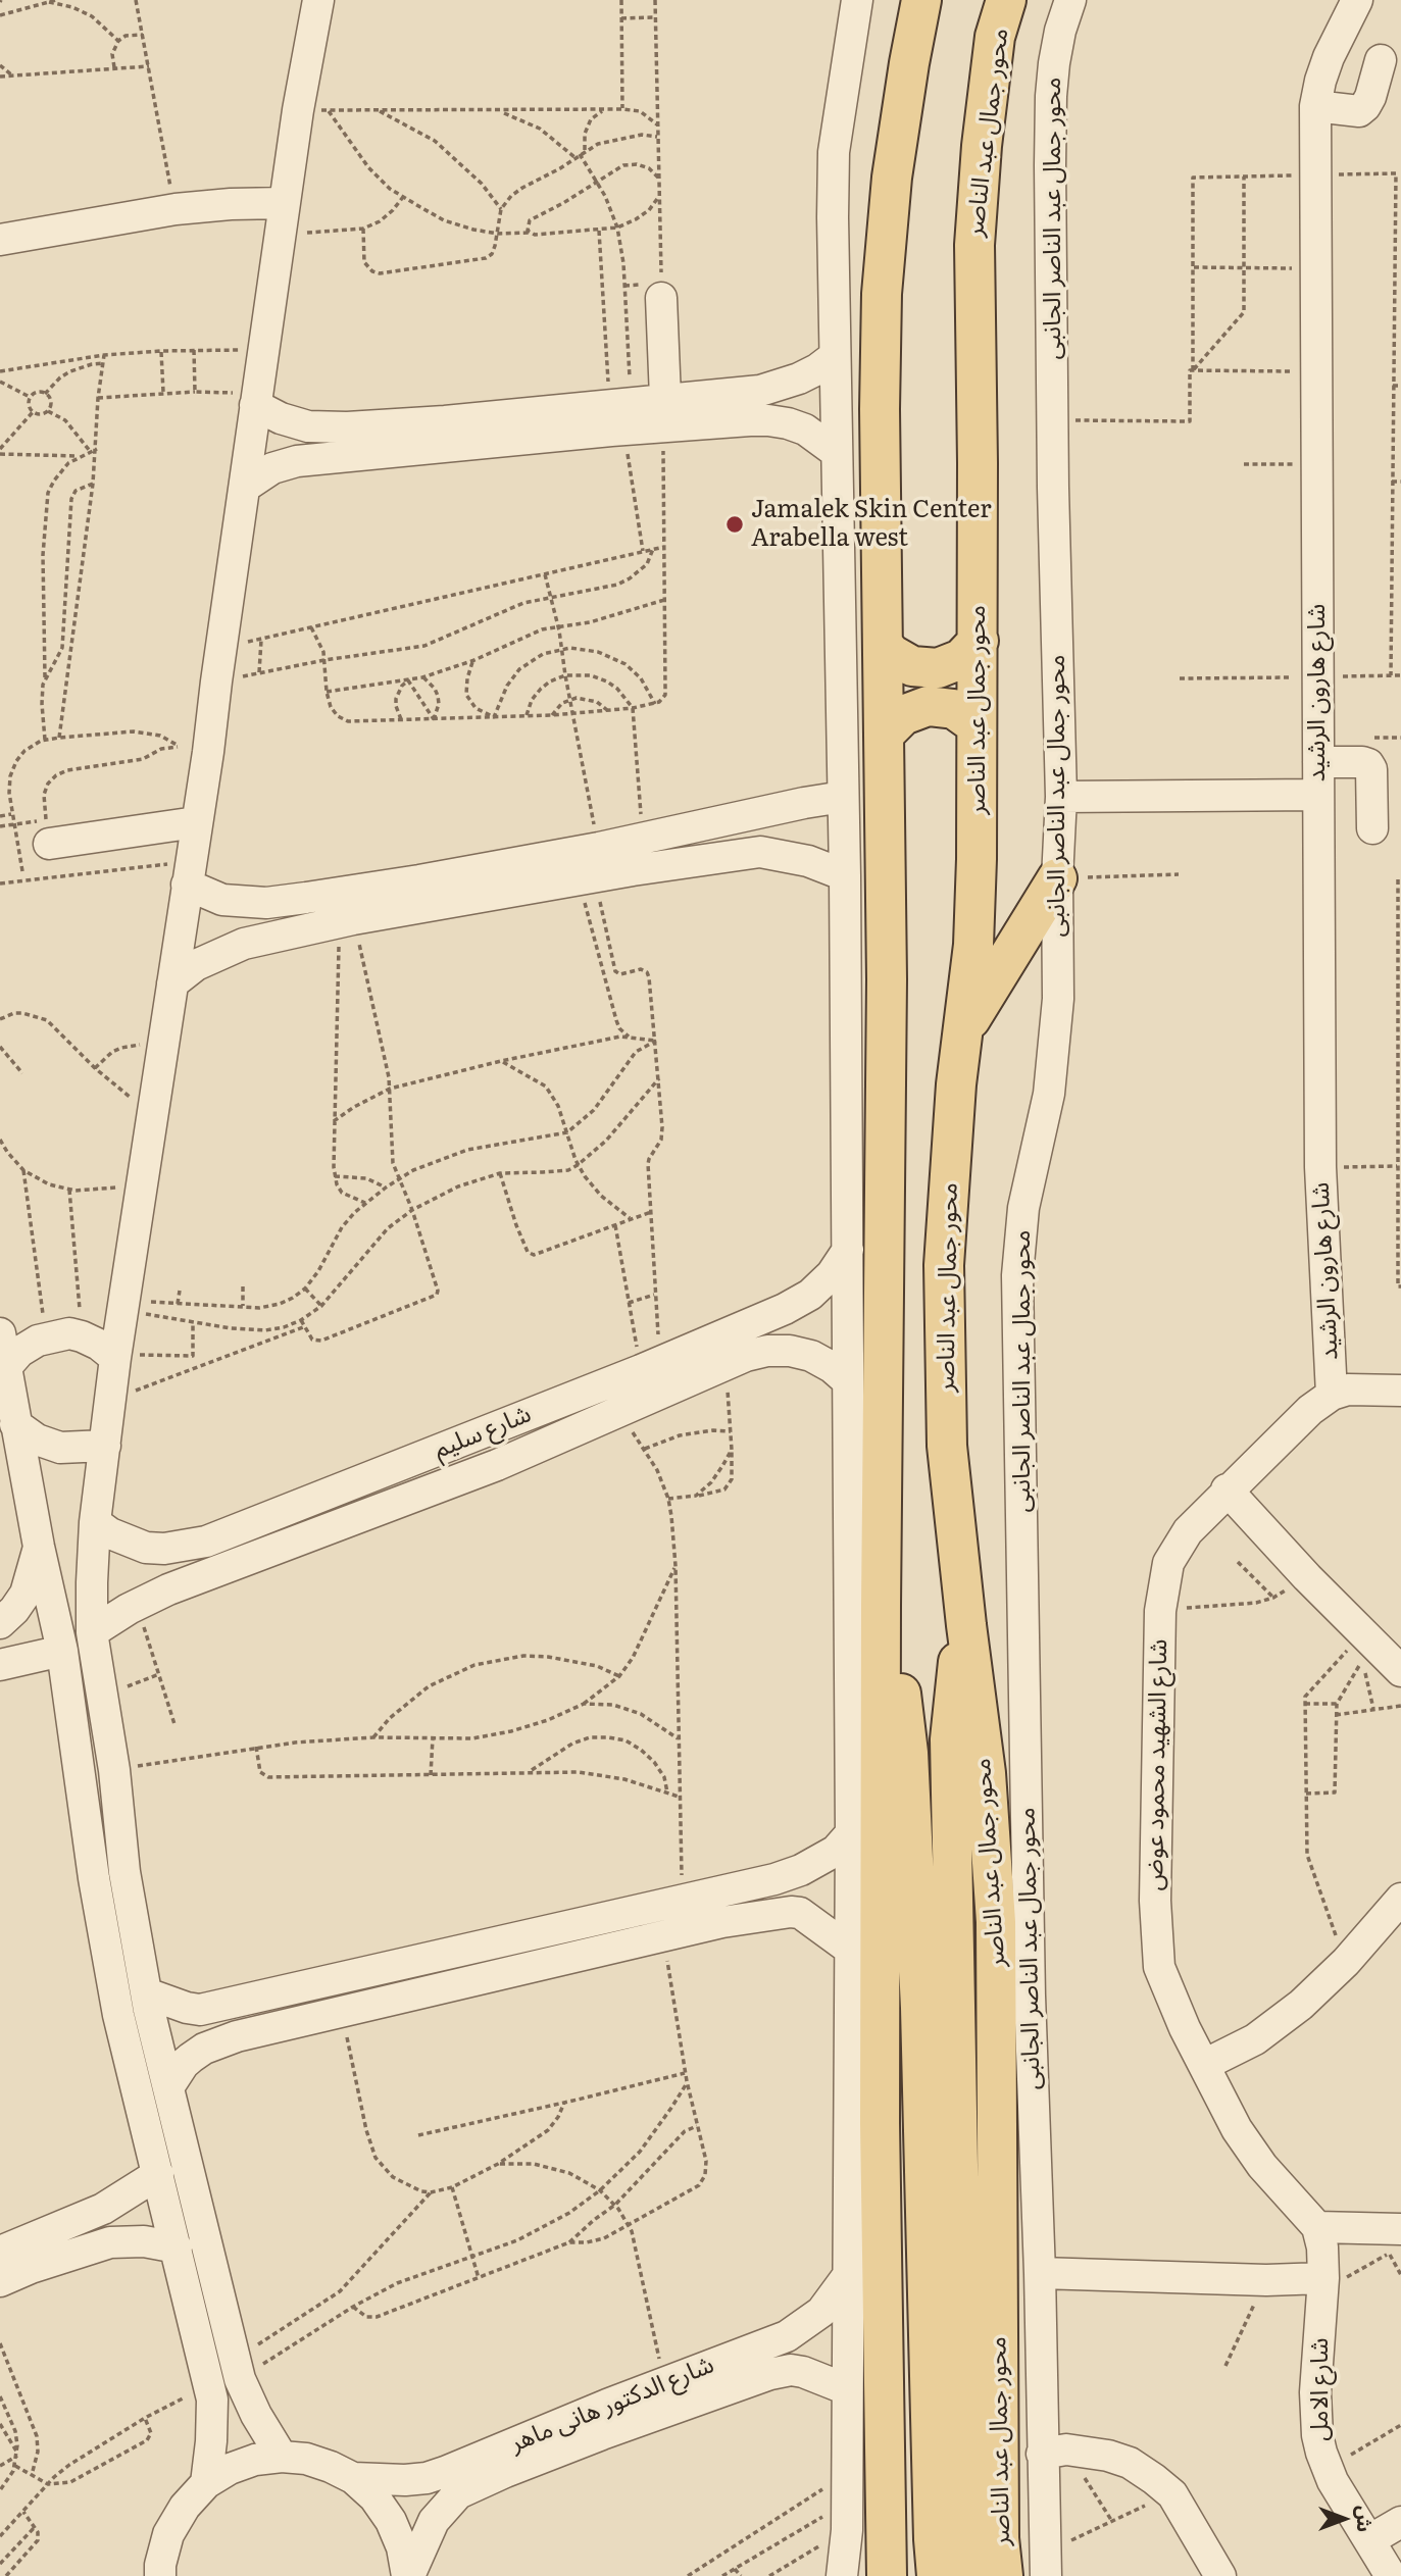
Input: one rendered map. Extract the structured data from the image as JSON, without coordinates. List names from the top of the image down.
{
  "streets": {
    "main road": ["محور جمال عبد الناصر"],
    "street": [
      "محور جمال عبد الناصر الجانبى",
      "شارع هارون الرشيد",
      "شارع سليم",
      "شارع الشهيد محمود عوض",
      "شارع الامل",
      "شارع الدكتور هانى ماهر"
    ]
  },
  "crossings": [
    ["شارع هارون الرشيد", "شارع الشهيد محمود عوض"],
    ["شارع الشهيد محمود عوض", "شارع الامل"]
  ],
  "places": ["Jamalek Skin Center Arabella west"],
  "north": "right"
}
